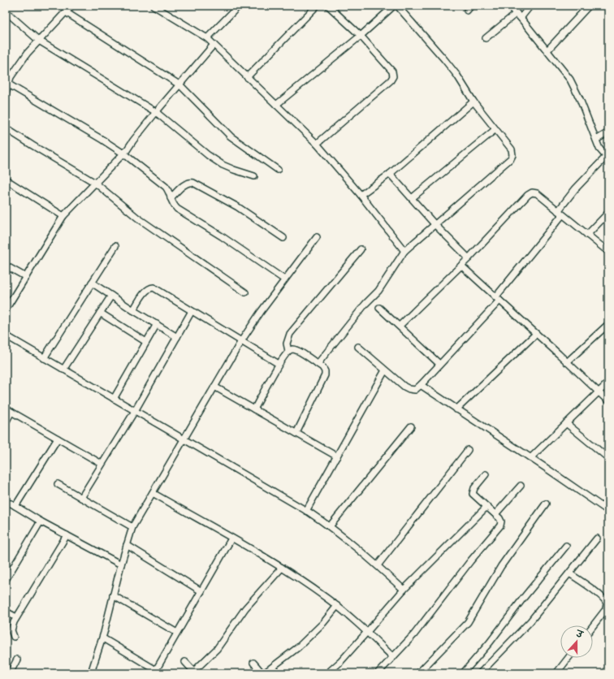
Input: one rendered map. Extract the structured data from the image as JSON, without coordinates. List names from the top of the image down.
{
  "north": "top"
}
